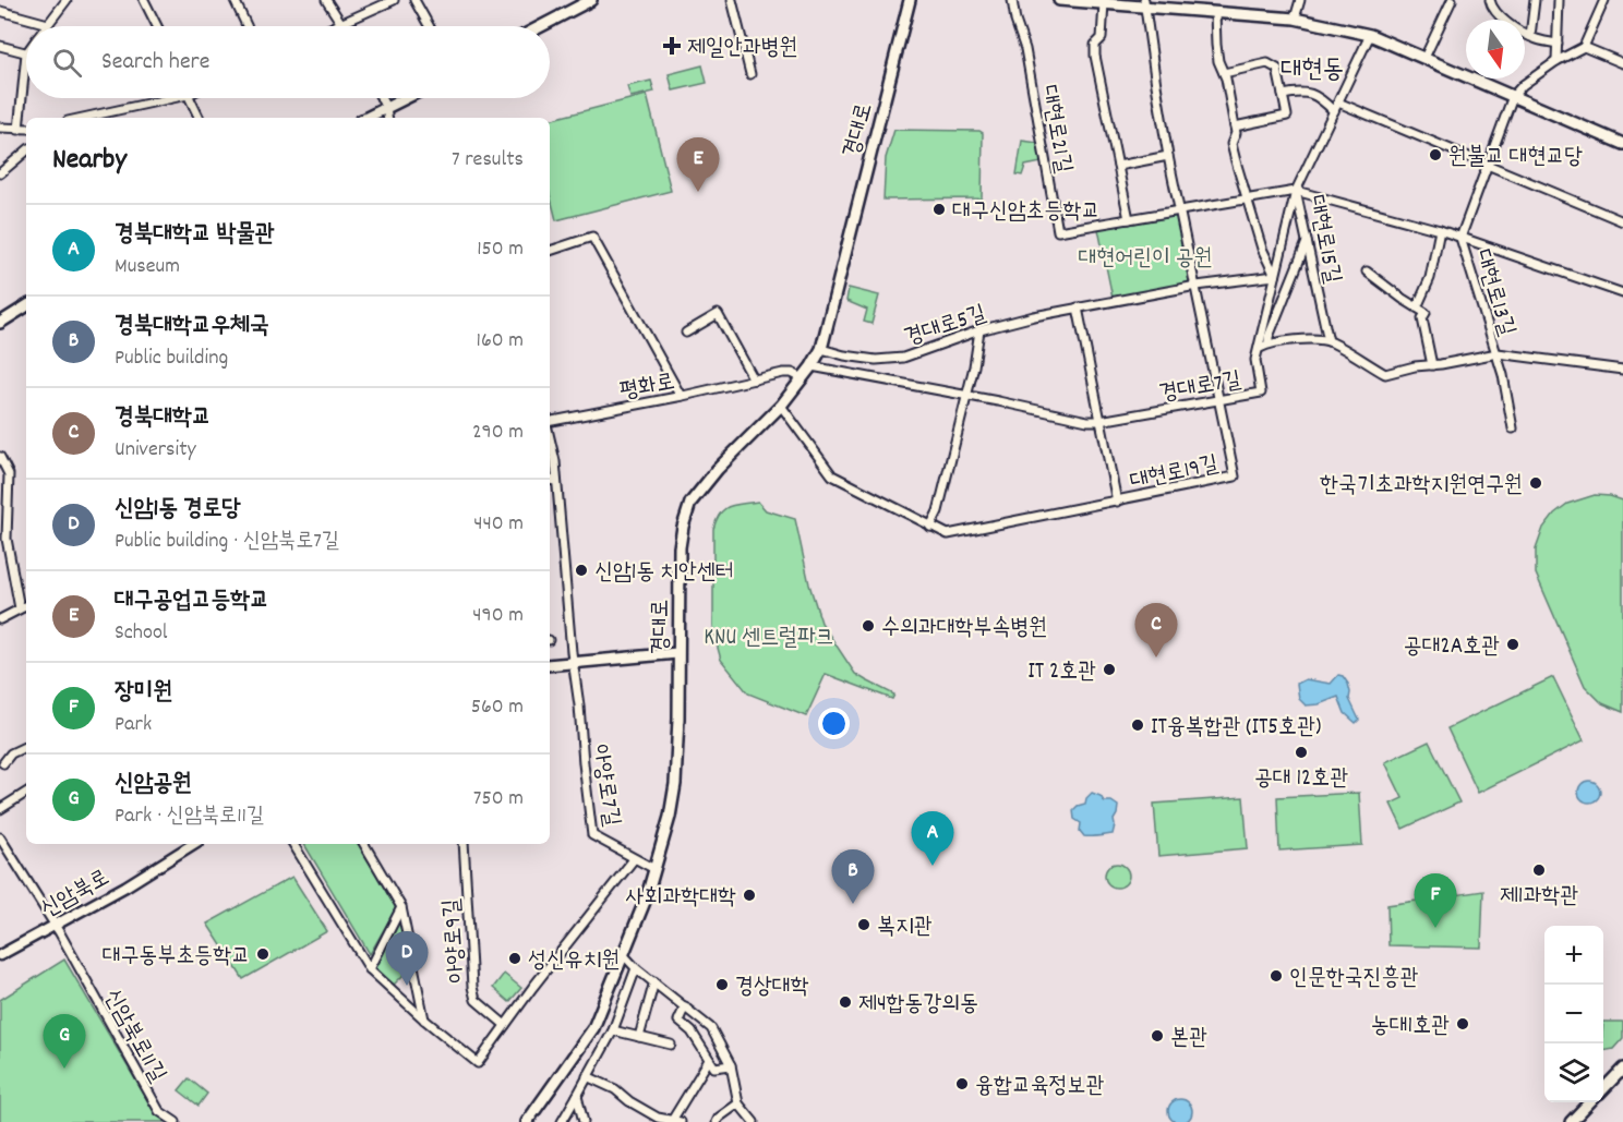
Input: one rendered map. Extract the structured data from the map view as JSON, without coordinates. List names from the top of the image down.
{
  "streets": {
    "main road": ["경대로"],
    "street": [
      "대현로21길",
      "대현로15길",
      "대현로13길",
      "경대로5길",
      "평화로",
      "경대로7길",
      "대현로19길",
      "아양로7길",
      "신암북로",
      "아양로9길",
      "신암북로11길"
    ]
  },
  "crossings": [
    ["대현로21길", "대현로15길"],
    ["대현로21길", "대현로13길"],
    ["대현로21길", "경대로7길"],
    ["대현로21길", "대현로19길"],
    ["경대로", "경대로5길"],
    ["경대로", "평화로"],
    ["경대로", "경대로7길"],
    ["경대로", "대현로19길"],
    ["대현로15길", "경대로7길"],
    ["대현로13길", "경대로7길"],
    ["경대로5길", "대현로19길"],
    ["경대로7길", "대현로19길"],
    ["신암북로", "신암북로11길"]
  ],
  "districts": ["대현동"],
  "parks": ["대현어린이 공원", "KNU 센트럴파크"],
  "places": {
    "health": ["제일안과병원"],
    "other": [
      "원불교 대현교당",
      "대구신암초등학교",
      "한국기초과학지원연구원",
      "신암1동 치안센터",
      "수의과대학부속병원",
      "공대2A호관",
      "IT 2호관",
      "IT융복합관 (IT5호관)",
      "공대 12호관",
      "제1과학관",
      "사회과학대학",
      "복지관",
      "대구동부초등학교",
      "성신유치원",
      "인문한국진흥관",
      "경상대학",
      "제4합동강의동",
      "농대1호관",
      "본관",
      "융합교육정보관"
    ]
  },
  "north": "bottom",
  "page": {
    "search": "Search here",
    "heading": ["Nearby", "7 results"],
    "pins": [
      "E",
      "C",
      "A",
      "B",
      "F",
      "D",
      "G"
    ],
    "list": [
      {
        "mark": "A",
        "name": "경북대학교 박물관",
        "note": "Museum",
        "value": "150 m"
      },
      {
        "mark": "B",
        "name": "경북대학교우체국",
        "note": "Public building",
        "value": "160 m"
      },
      {
        "mark": "C",
        "name": "경북대학교",
        "note": "University",
        "value": "290 m"
      },
      {
        "mark": "D",
        "name": "신암1동 경로당",
        "note": "Public building · 신암북로7길",
        "value": "440 m"
      },
      {
        "mark": "E",
        "name": "대구공업고등학교",
        "note": "School",
        "value": "490 m"
      },
      {
        "mark": "F",
        "name": "장미원",
        "note": "Park",
        "value": "560 m"
      },
      {
        "mark": "G",
        "name": "신암공원",
        "note": "Park · 신암북로11길",
        "value": "750 m"
      }
    ],
    "map_buttons": ["+", "−"]
  }
}
